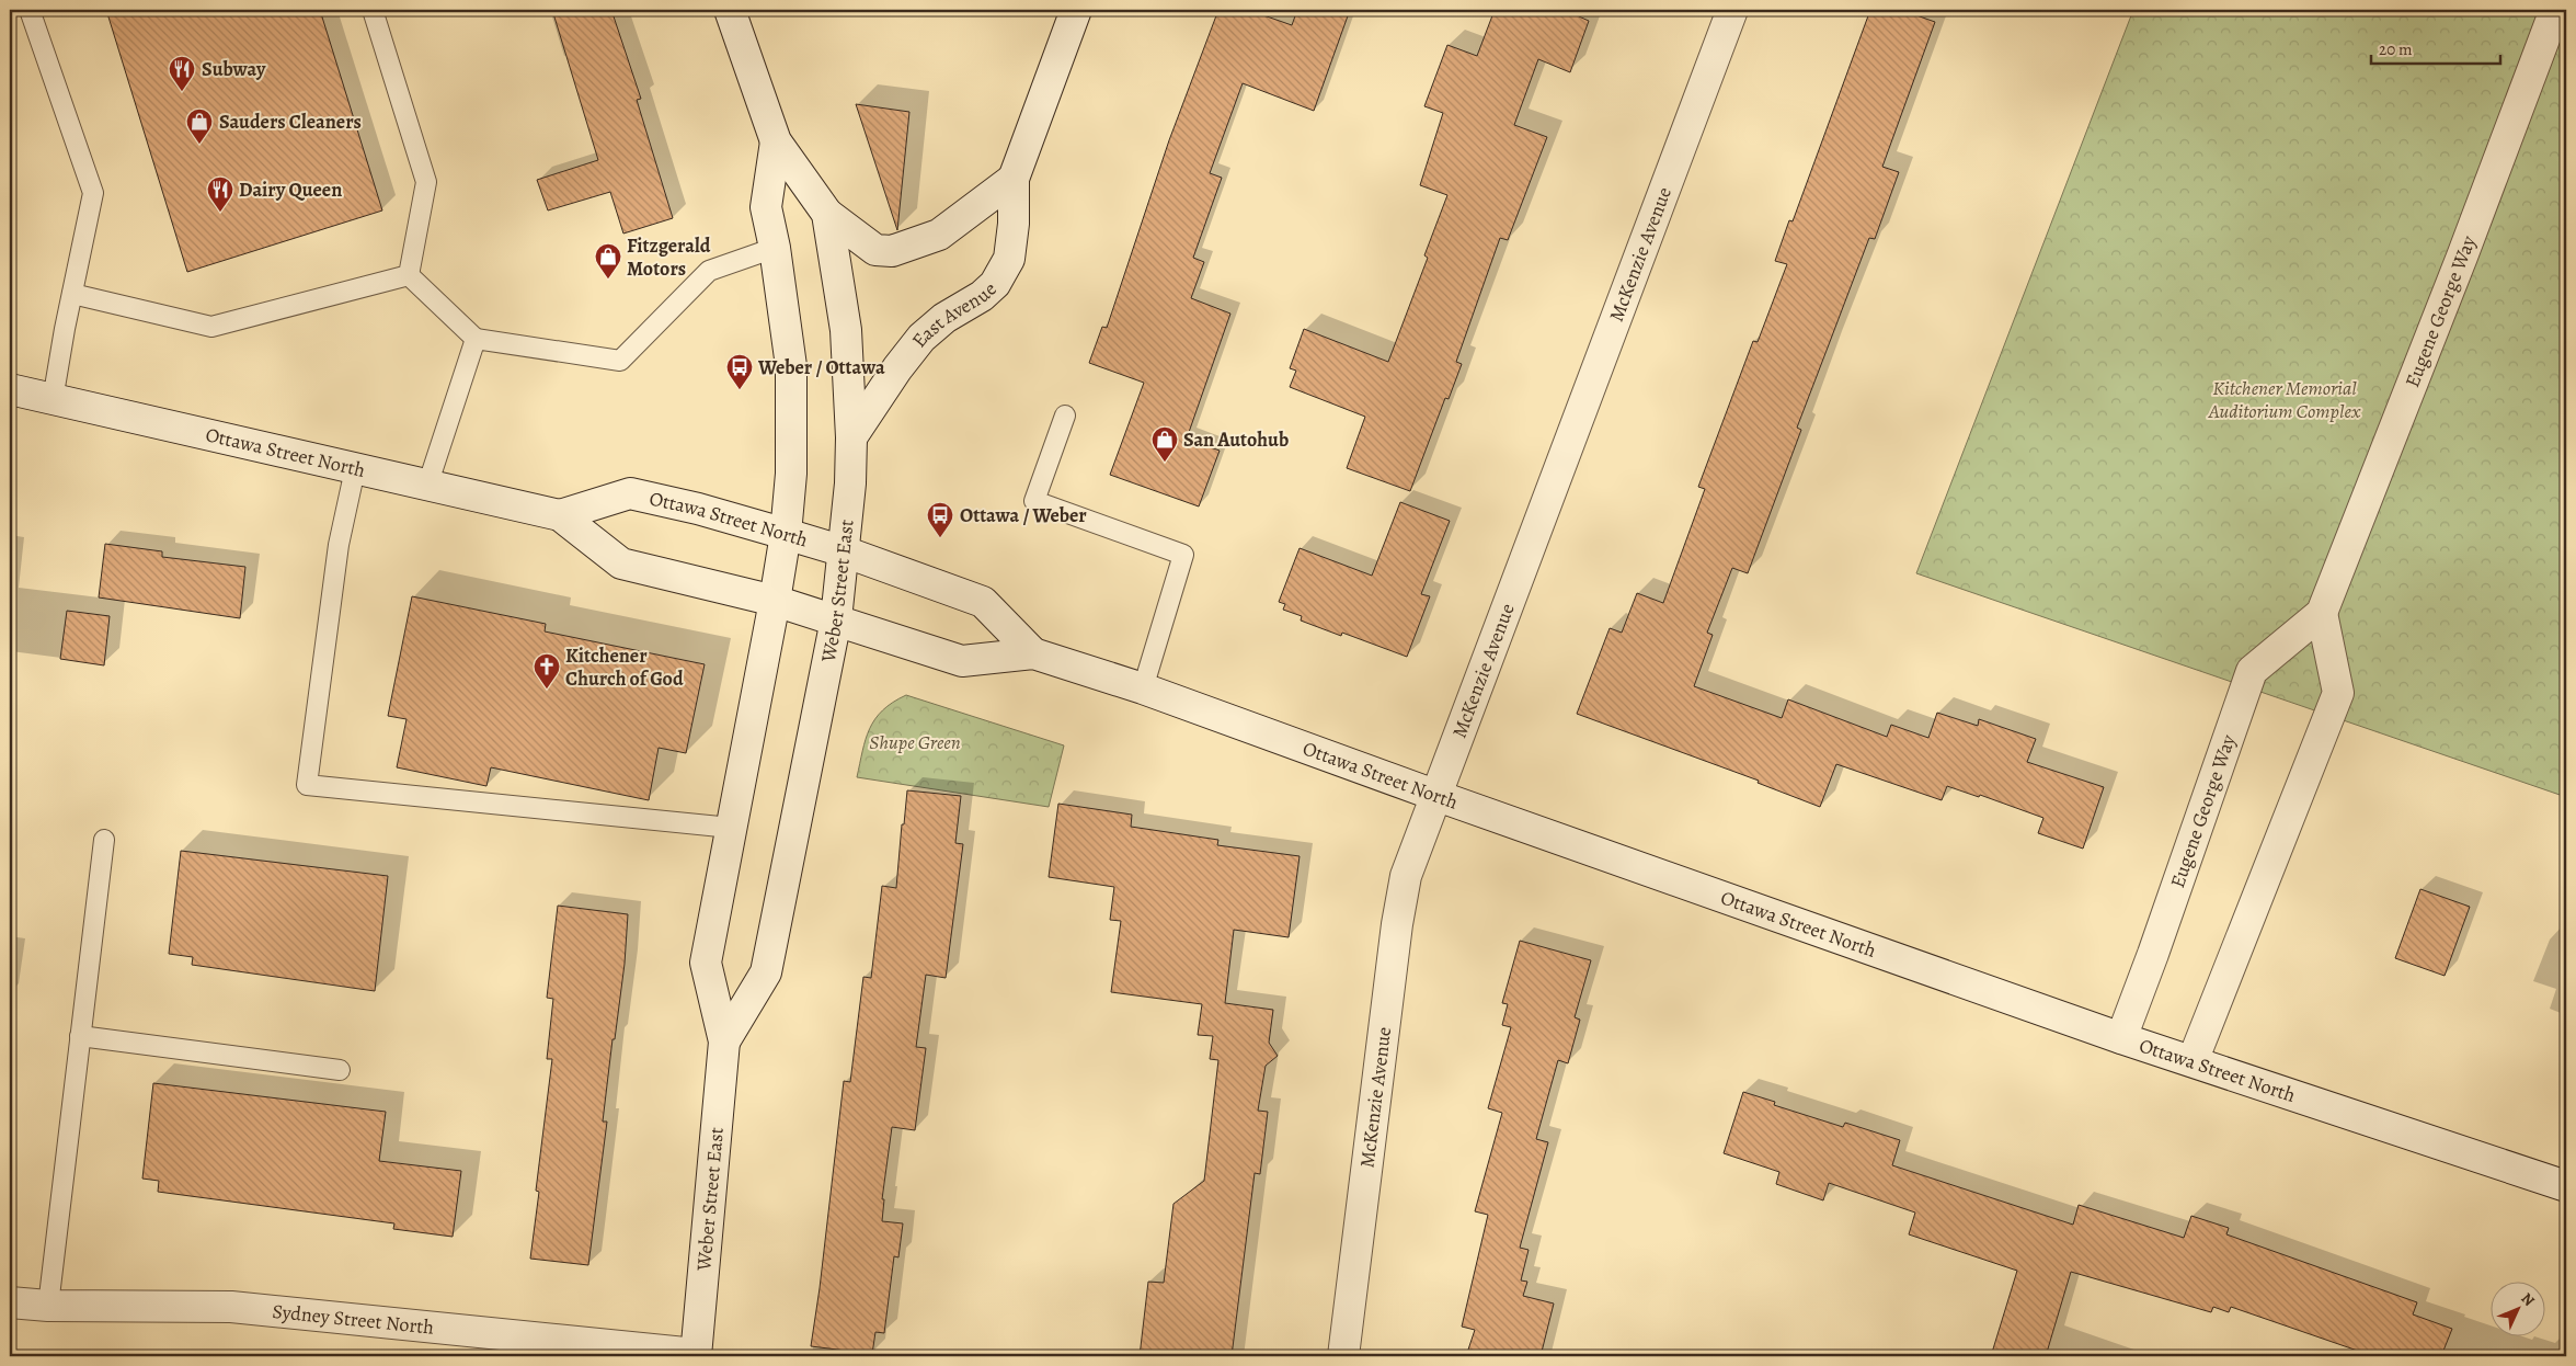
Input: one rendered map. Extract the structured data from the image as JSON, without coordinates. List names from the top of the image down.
{
  "streets": {
    "main road": [
      "McKenzie Avenue",
      "Eugene George Way",
      "East Avenue",
      "Ottawa Street North",
      "Weber Street East",
      "Sydney Street North"
    ]
  },
  "crossings": [
    ["McKenzie Avenue", "Ottawa Street North"],
    ["Eugene George Way", "Ottawa Street North"],
    ["East Avenue", "Weber Street East"],
    ["Ottawa Street North", "Weber Street East"],
    ["Weber Street East", "Sydney Street North"]
  ],
  "parks": ["Kitchener Memorial Auditorium Complex", "Shupe Green"],
  "places": {
    "restaurant": ["Subway", "Dairy Queen"],
    "shop": ["Sauders Cleaners", "Fitzgerald Motors", "San Autohub"],
    "bus stop": ["Weber / Ottawa", "Ottawa / Weber"],
    "church": ["Kitchener Church of God"]
  },
  "scale_bar": "20 m",
  "north": "top right"
}
